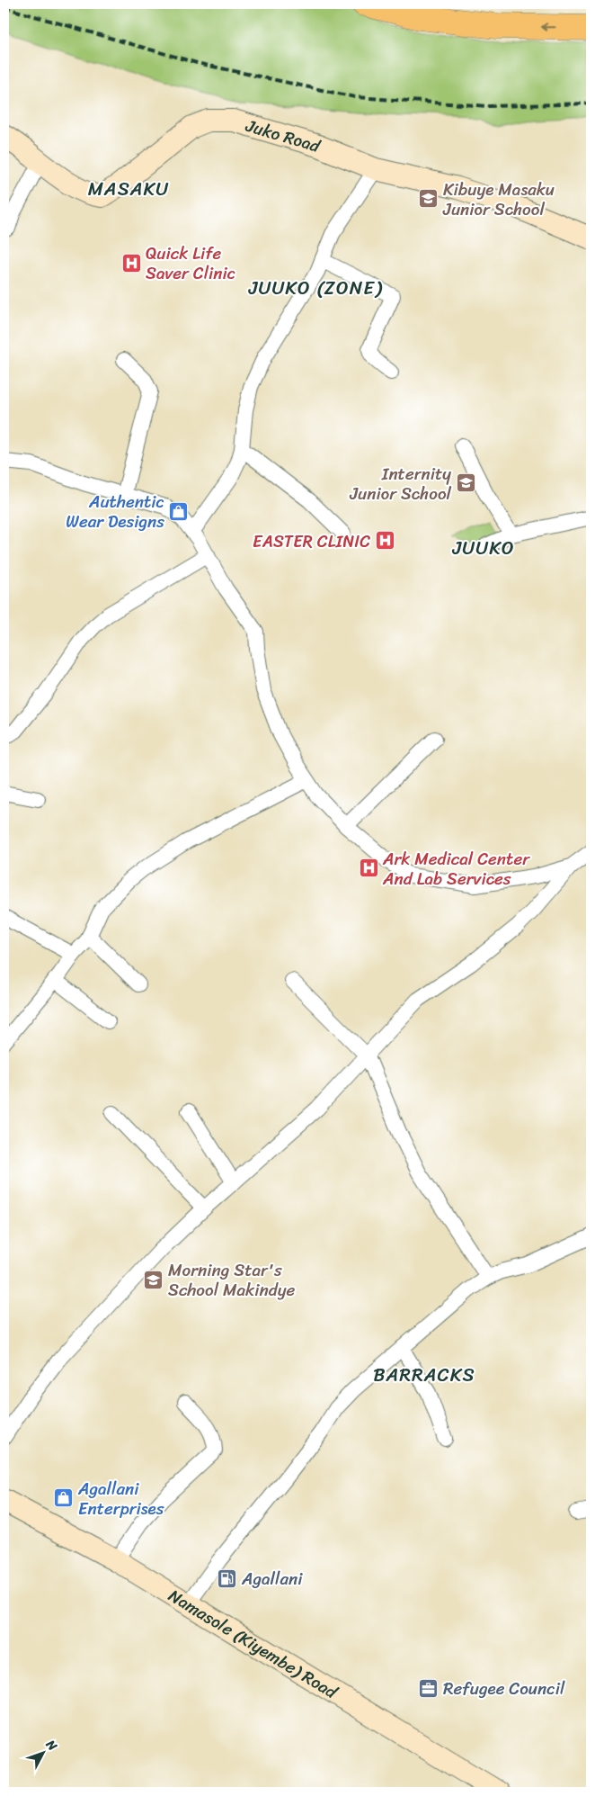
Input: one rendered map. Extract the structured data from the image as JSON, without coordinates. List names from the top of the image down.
{
  "streets": {
    "street": ["Juko Road", "Namasole (Kiyembe) Road"]
  },
  "districts": [
    "MASAKU",
    "JUUKO (ZONE)",
    "JUUKO",
    "BARRACKS"
  ],
  "places": {
    "school or university": ["Kibuye Masaku Junior School", "Internity Junior School", "Morning Star's School Makindye"],
    "hospital": ["Quick Life Saver Clinic", "EASTER CLINIC", "Ark Medical Center And Lab Services"],
    "shop": ["Authentic Wear Designs", "Agallani Enterprises"],
    "fuel station": ["Agallani"],
    "office": ["Refugee Council"]
  },
  "north": "top right"
}
